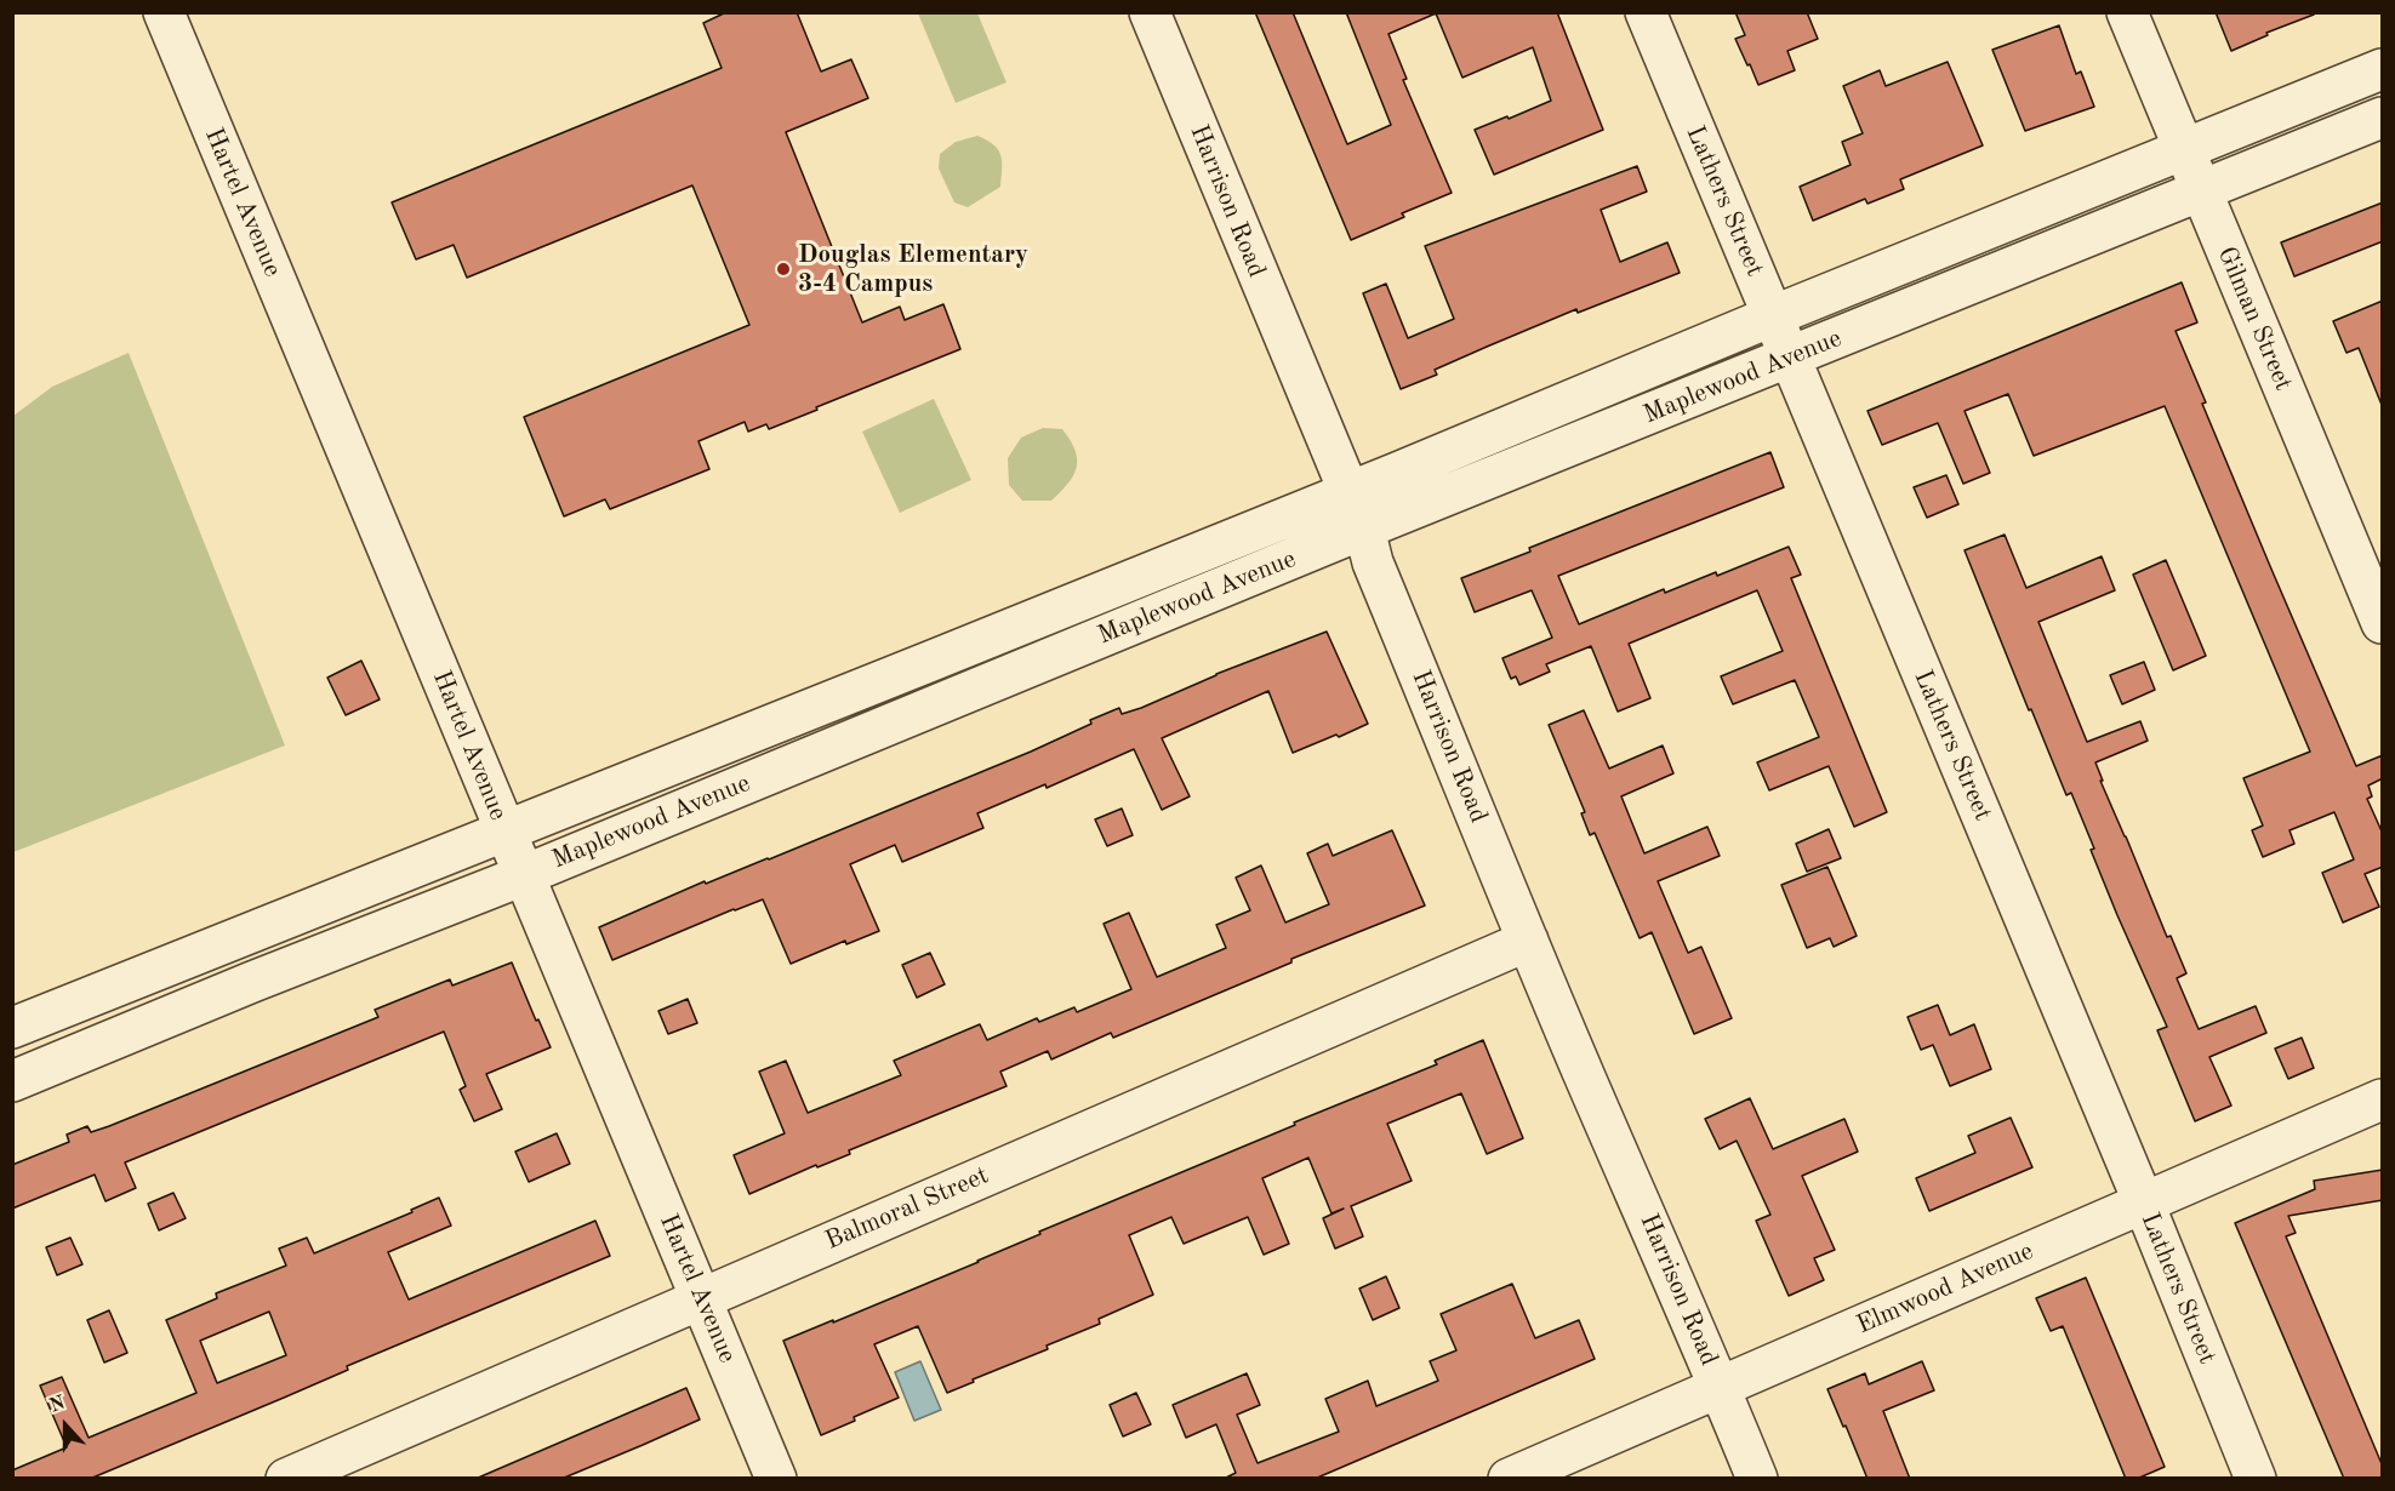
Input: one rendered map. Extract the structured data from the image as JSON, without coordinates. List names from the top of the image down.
{
  "streets": {
    "street": [
      "Harrison Road",
      "Lathers Street",
      "Hartel Avenue",
      "Gilman Street",
      "Maplewood Avenue",
      "Balmoral Street",
      "Elmwood Avenue"
    ]
  },
  "crossings": [
    ["Harrison Road", "Maplewood Avenue"],
    ["Harrison Road", "Balmoral Street"],
    ["Harrison Road", "Elmwood Avenue"],
    ["Lathers Street", "Maplewood Avenue"],
    ["Lathers Street", "Elmwood Avenue"],
    ["Hartel Avenue", "Maplewood Avenue"],
    ["Hartel Avenue", "Balmoral Street"],
    ["Gilman Street", "Maplewood Avenue"]
  ],
  "places": ["Douglas Elementary 3-4 Campus"],
  "north": "top"
}
